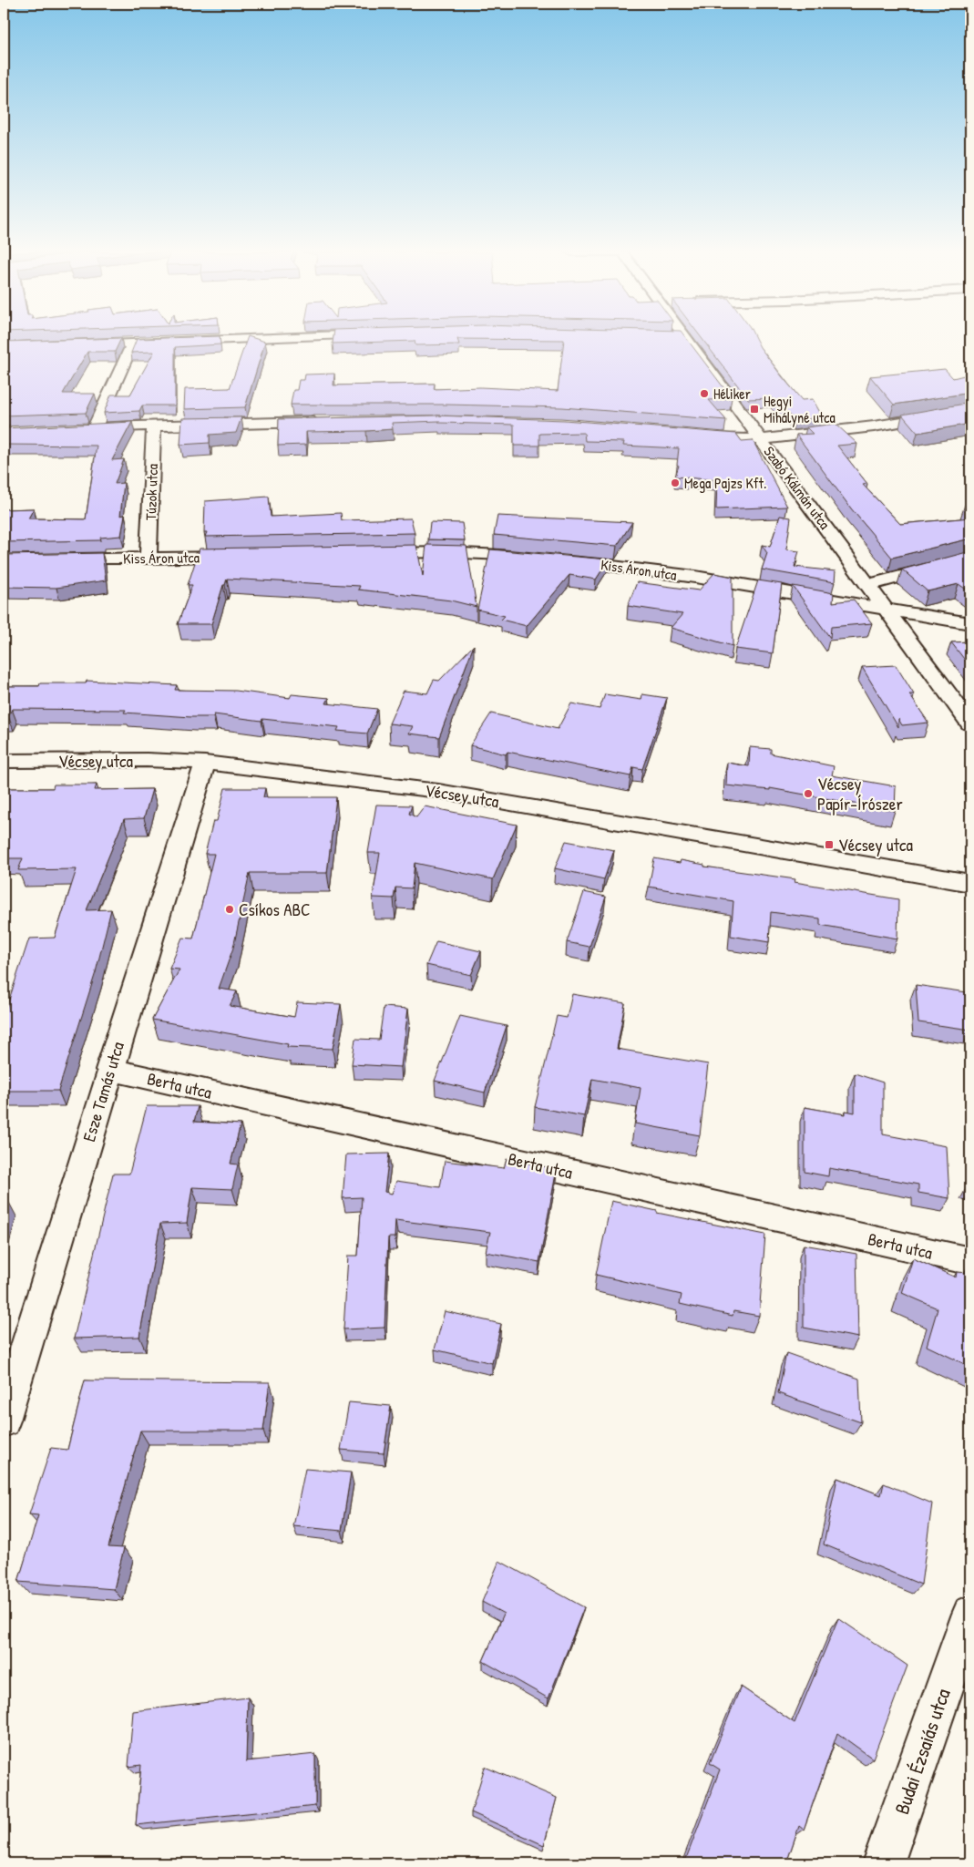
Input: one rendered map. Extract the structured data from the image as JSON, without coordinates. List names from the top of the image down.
{
  "streets": {
    "street": [
      "Szabó Kálmán utca",
      "Túzok utca",
      "Kiss Áron utca",
      "Vécsey utca",
      "Berta utca",
      "Esze Tamás utca",
      "Budai Ézsaiás utca"
    ]
  },
  "crossings": [
    ["Szabó Kálmán utca", "Kiss Áron utca"],
    ["Túzok utca", "Kiss Áron utca"],
    ["Vécsey utca", "Esze Tamás utca"],
    ["Berta utca", "Esze Tamás utca"]
  ],
  "places": {
    "other": [
      "Héliker",
      "Mega Pajzs Kft.",
      "Vécsey Papír-Írószer",
      "Csíkos ABC"
    ],
    "transit": ["Hegyi Mihályné utca", "Vécsey utca"]
  }
}
